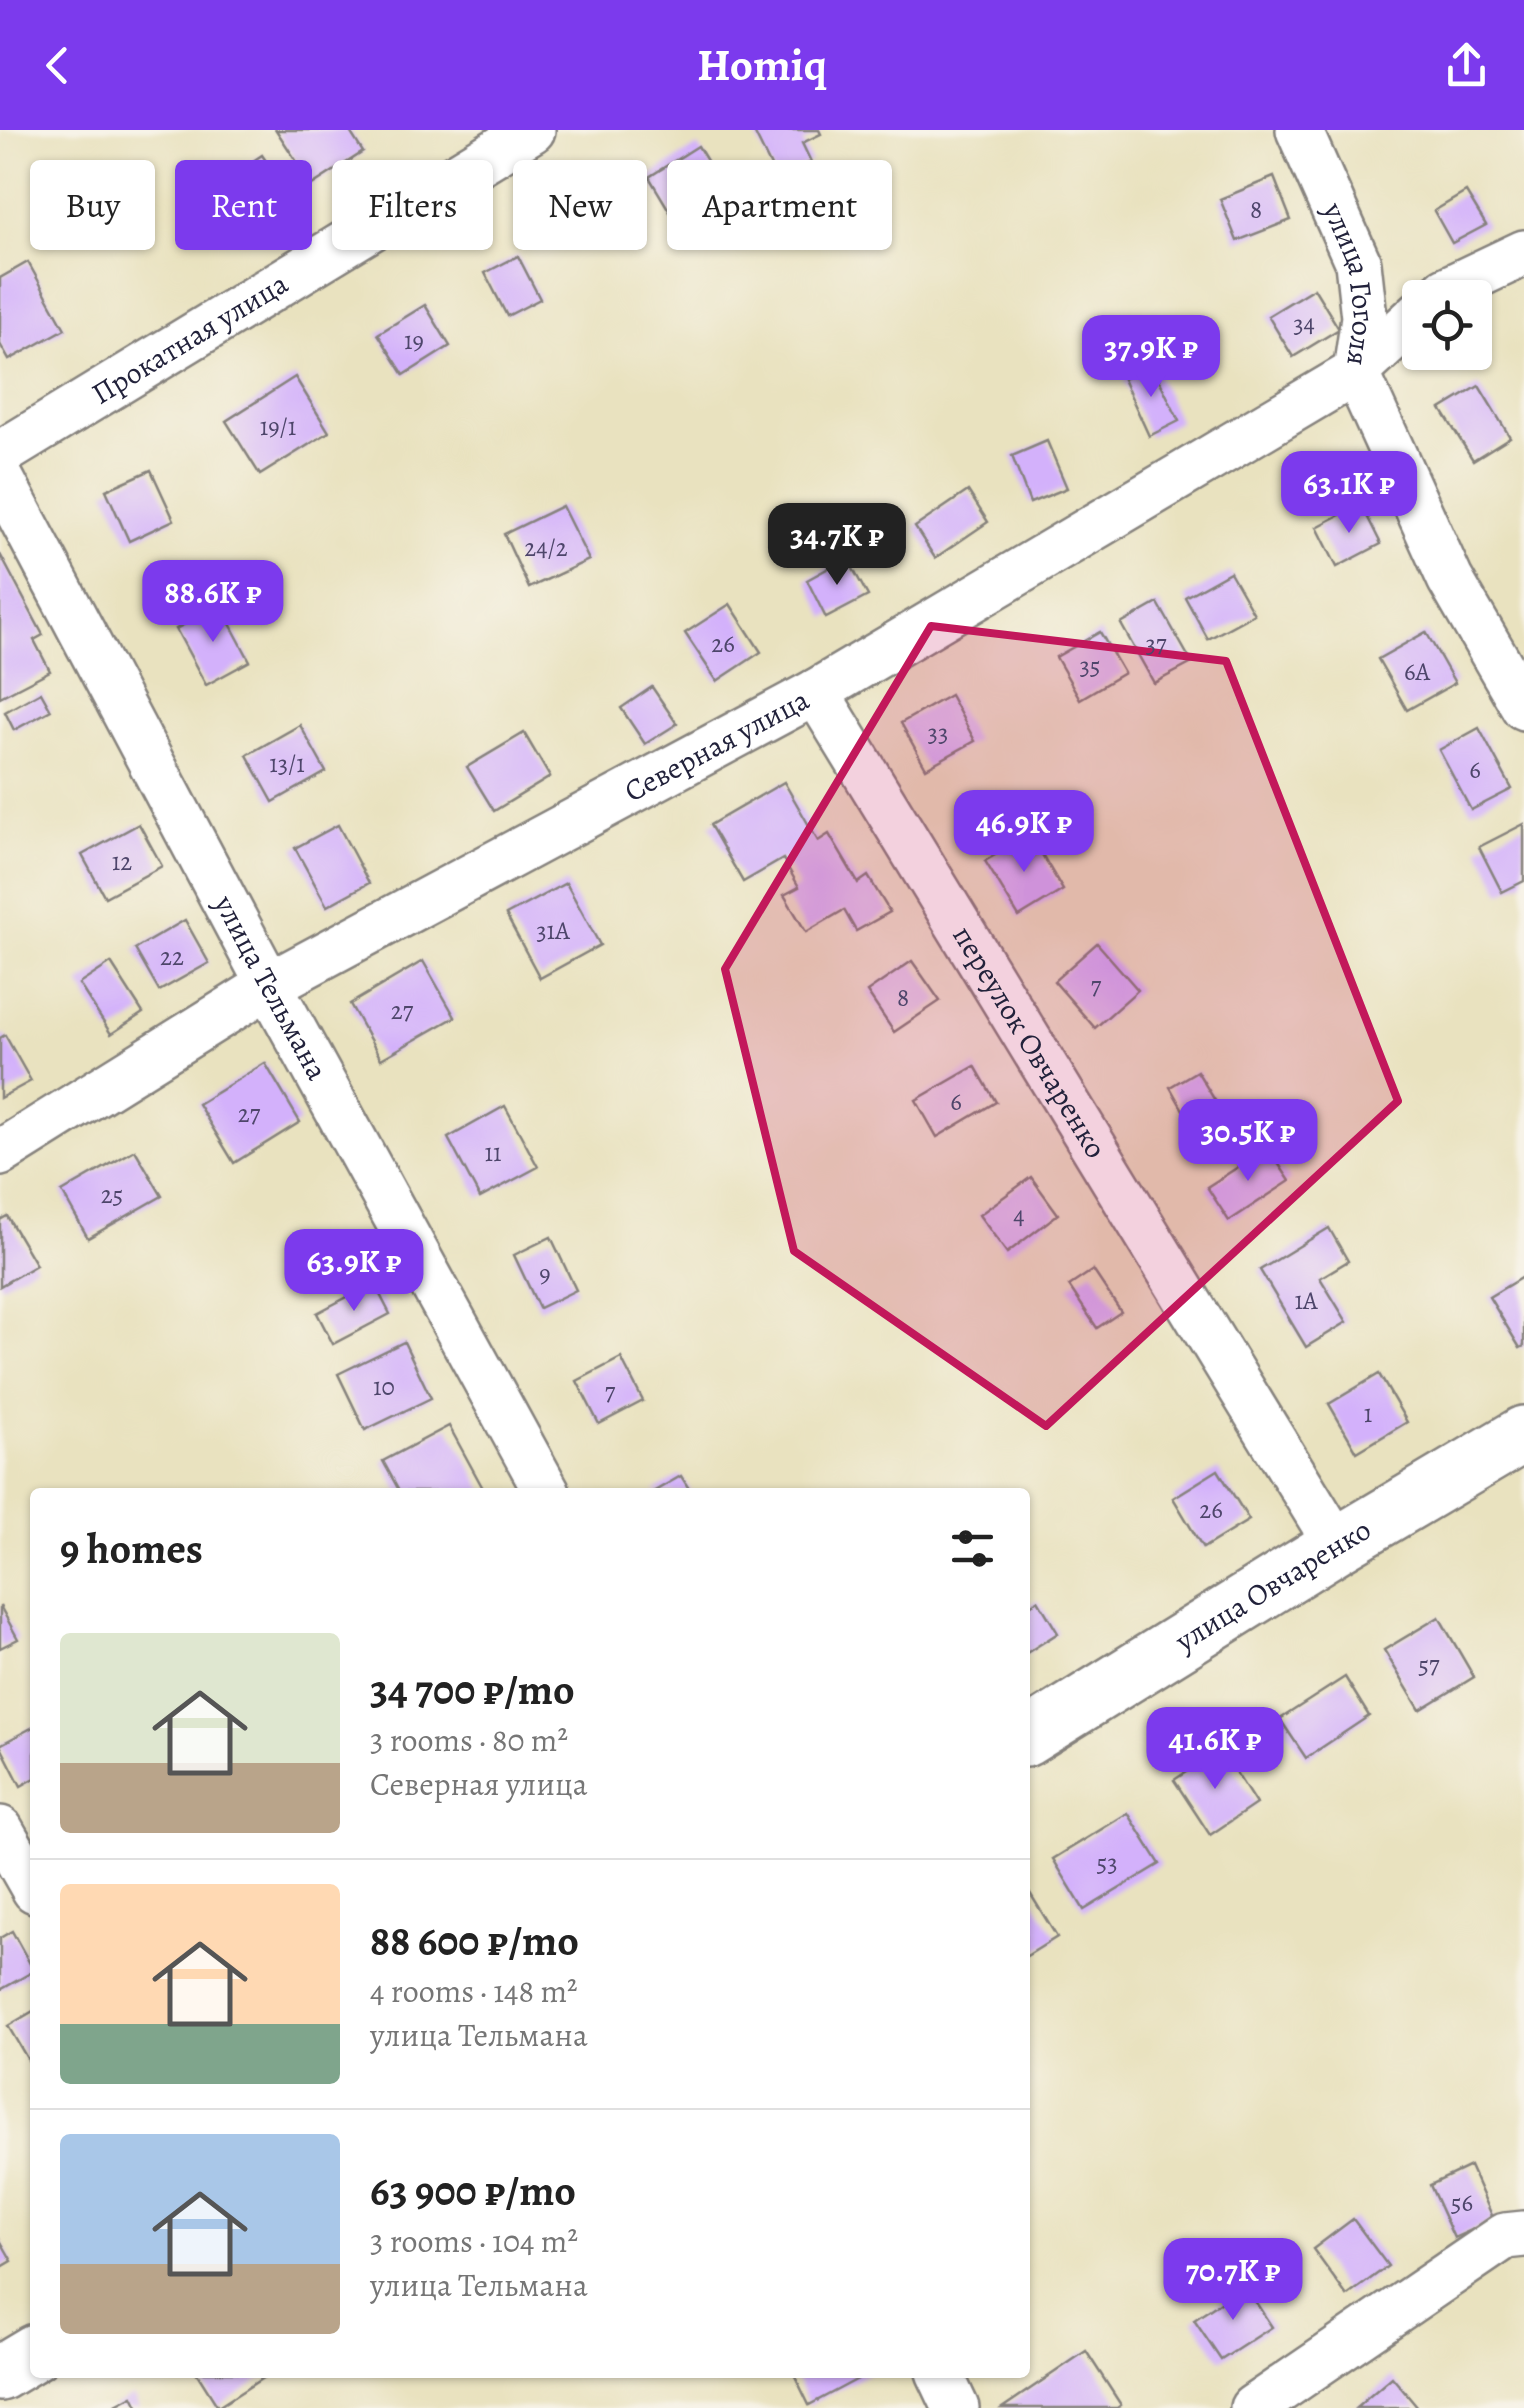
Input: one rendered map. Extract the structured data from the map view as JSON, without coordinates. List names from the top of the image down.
{
  "streets": {
    "street": [
      "улица Гоголя",
      "Прокатная улица",
      "Северная улица",
      "улица Тельмана",
      "переулок Овчаренко",
      "улица Овчаренко"
    ]
  },
  "crossings": [
    ["улица Гоголя", "Северная улица"],
    ["Северная улица", "улица Тельмана"],
    ["Северная улица", "переулок Овчаренко"],
    ["переулок Овчаренко", "улица Овчаренко"]
  ],
  "house_numbers": [
    "8",
    "34",
    "19",
    "19/1",
    "24/2",
    "26",
    "37",
    "35",
    "6А",
    "33",
    "13/1",
    "6",
    "12",
    "31А",
    "22",
    "7",
    "8",
    "27",
    "6",
    "27",
    "11",
    "25",
    "4",
    "9",
    "1А",
    "10",
    "7",
    "1",
    "26",
    "57",
    "53",
    "56"
  ],
  "page": {
    "header": "Homiq",
    "chip": [
      "Buy",
      "Rent",
      "Filters",
      "New",
      "Apartment"
    ],
    "price": [
      "37.9K ₽",
      "63.1K ₽",
      "34.7K ₽",
      "88.6K ₽",
      "46.9K ₽",
      "30.5K ₽",
      "63.9K ₽",
      "41.6K ₽",
      "70.7K ₽"
    ],
    "heading": "9 homes",
    "list": [
      {
        "name": "34 700 ₽/mo",
        "note": "3 rooms · 80 m² · Северная улица"
      },
      {
        "name": "88 600 ₽/mo",
        "note": "4 rooms · 148 m² · улица Тельмана"
      },
      {
        "name": "63 900 ₽/mo",
        "note": "3 rooms · 104 m² · улица Тельмана"
      }
    ]
  }
}
